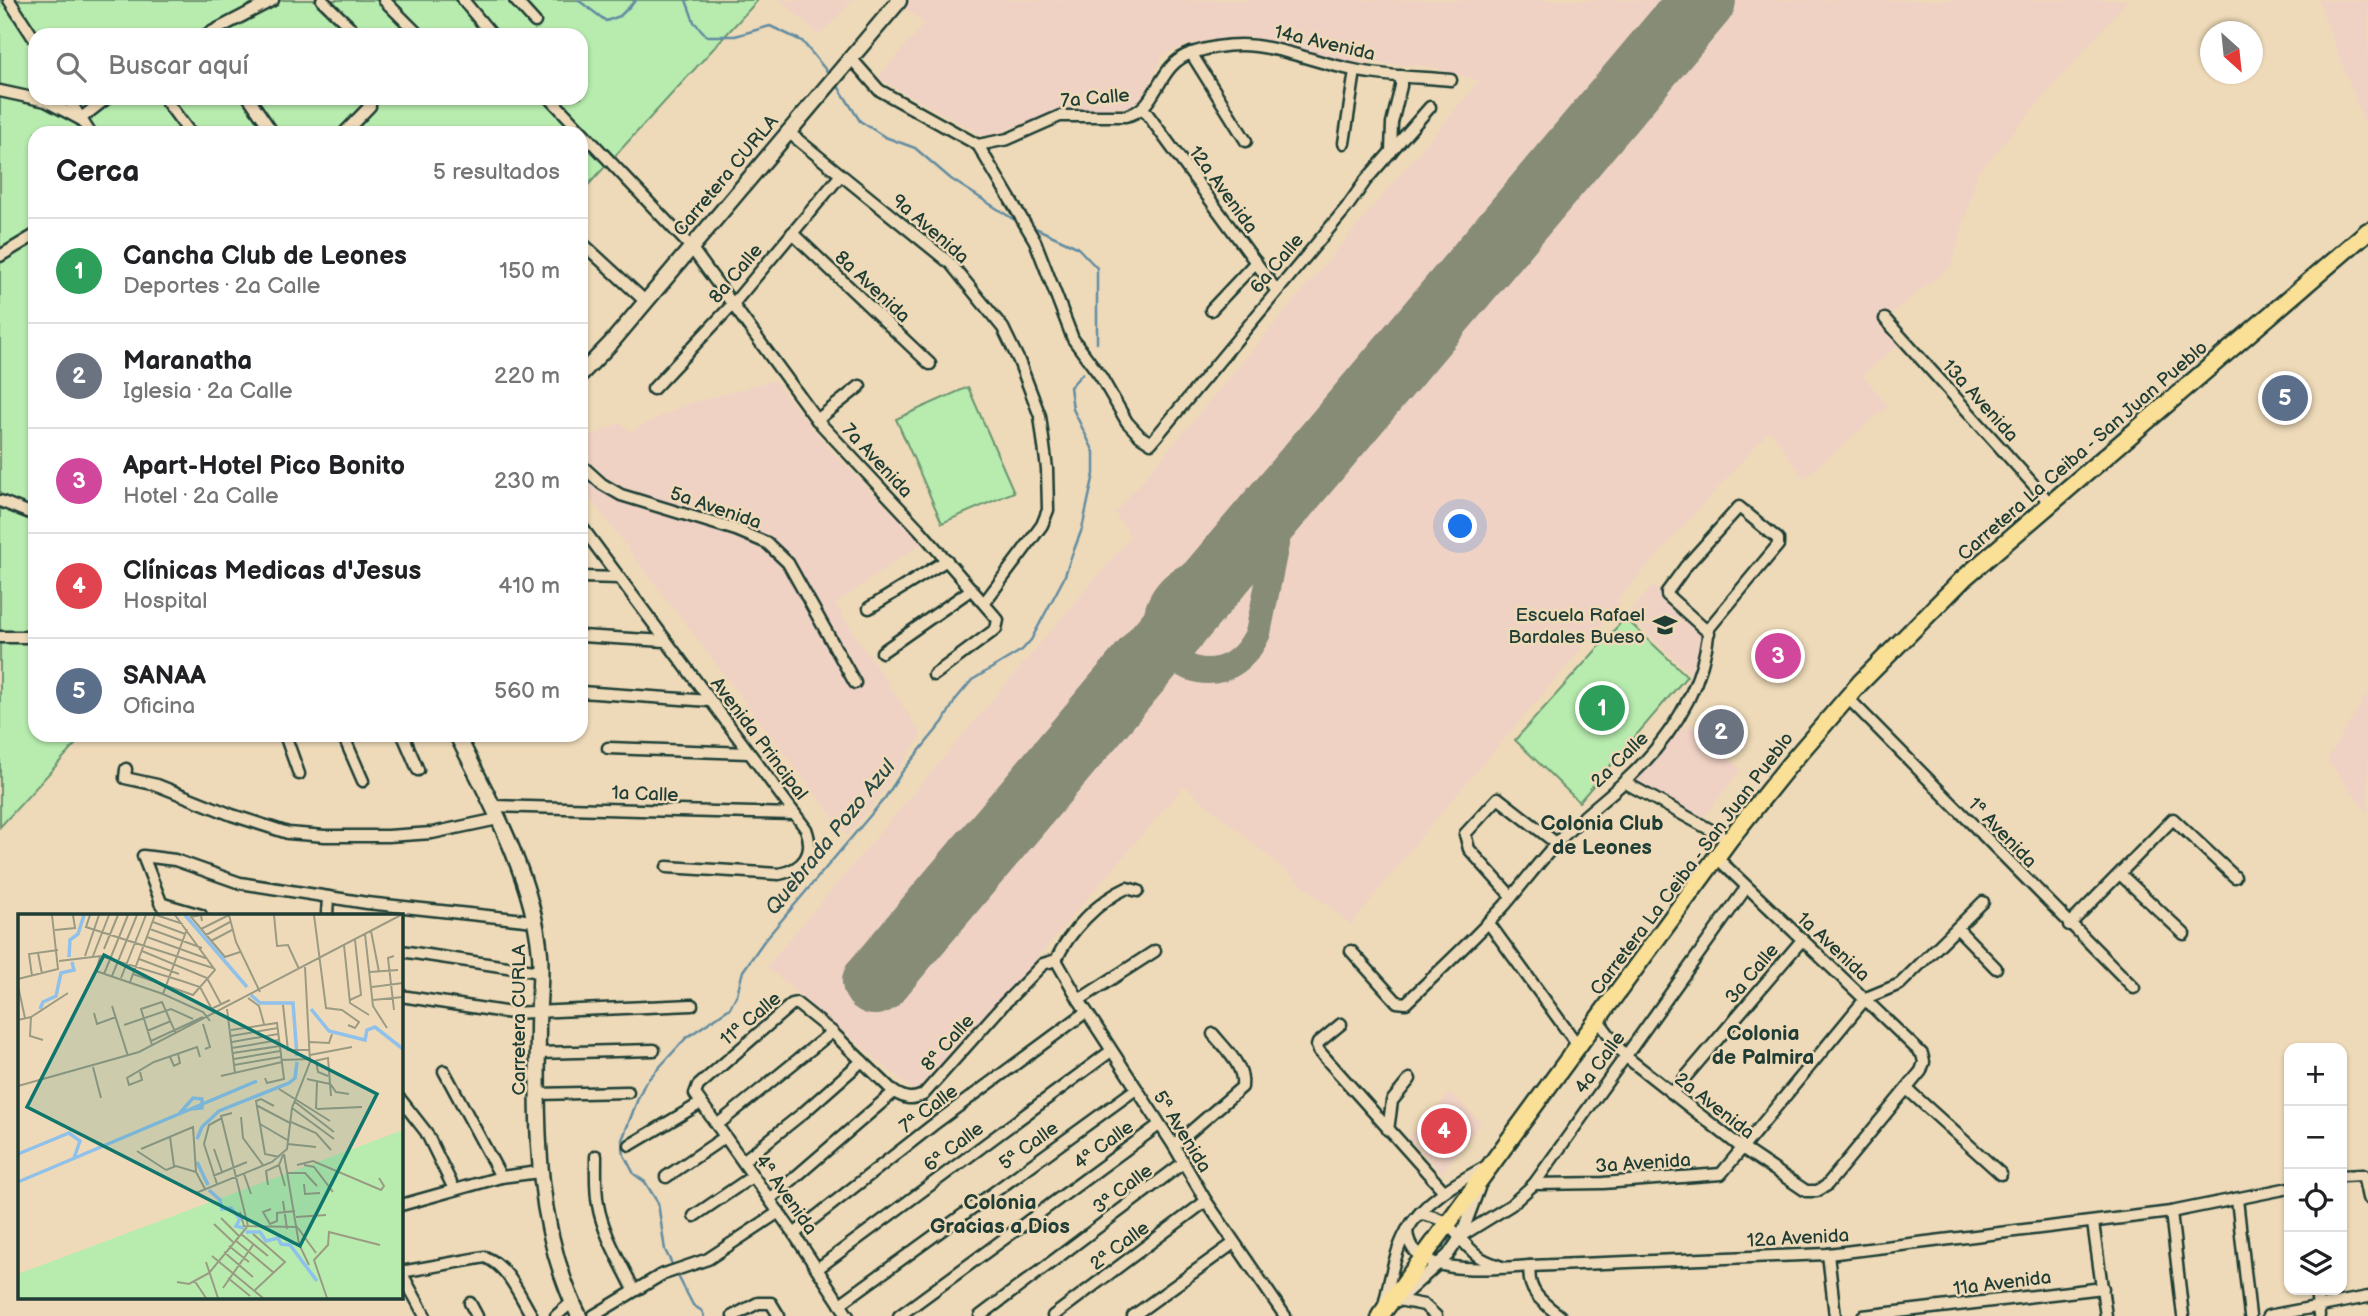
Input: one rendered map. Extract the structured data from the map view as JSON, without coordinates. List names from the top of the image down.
{
  "streets": {
    "main road": ["Carretera CURLA", "Carretera La Ceiba - San Juan Pueblo"],
    "street": [
      "14a Avenida",
      "7a Calle",
      "12a Avenida",
      "9a Avenida",
      "6a Calle",
      "8a Calle",
      "8a Avenida",
      "13a Avenida",
      "7a Avenida",
      "5a Avenida",
      "Avenida Principal",
      "2a Calle",
      "1a Calle",
      "1ª Avenida",
      "1a Avenida",
      "3a Calle",
      "11ª Calle",
      "8ª Calle",
      "4a Calle",
      "2a Avenida",
      "7ª Calle",
      "5ª Avenida",
      "4ª Calle",
      "5ª Calle",
      "6ª Calle",
      "3a Avenida",
      "3ª Calle",
      "4ª Avenida",
      "2ª Calle",
      "11a Avenida"
    ]
  },
  "crossings": [
    ["14a Avenida", "7a Calle"],
    ["7a Calle", "12a Avenida"],
    ["7a Calle", "6a Calle"],
    ["Carretera CURLA", "9a Avenida"],
    ["Carretera CURLA", "7a Avenida"],
    ["Carretera CURLA", "1a Calle"],
    ["12a Avenida", "6a Calle"],
    ["12a Avenida", "Carretera La Ceiba - San Juan Pueblo"],
    ["9a Avenida", "8a Calle"],
    ["9a Avenida", "7a Avenida"],
    ["8a Calle", "8a Avenida"],
    ["8a Calle", "7a Avenida"],
    ["13a Avenida", "Carretera La Ceiba - San Juan Pueblo"],
    ["Carretera La Ceiba - San Juan Pueblo", "1ª Avenida"],
    ["Carretera La Ceiba - San Juan Pueblo", "1a Avenida"],
    ["Carretera La Ceiba - San Juan Pueblo", "2a Avenida"],
    ["Avenida Principal", "1a Calle"],
    ["1a Avenida", "3a Calle"],
    ["1a Avenida", "4a Calle"],
    ["1a Avenida", "2a Avenida"],
    ["3a Calle", "2a Avenida"],
    ["11ª Calle", "4ª Avenida"],
    ["8ª Calle", "5ª Avenida"],
    ["4a Calle", "2a Avenida"],
    ["4a Calle", "3a Avenida"],
    ["2a Avenida", "3a Avenida"],
    ["7ª Calle", "5ª Avenida"],
    ["7ª Calle", "4ª Avenida"],
    ["5ª Avenida", "4ª Calle"],
    ["5ª Avenida", "5ª Calle"],
    ["5ª Avenida", "6ª Calle"],
    ["5ª Avenida", "3ª Calle"],
    ["5ª Avenida", "2ª Calle"],
    ["5ª Calle", "4ª Avenida"],
    ["6ª Calle", "4ª Avenida"]
  ],
  "districts": ["Colonia Club de Leones", "Colonia de Palmira", "Colonia Gracias a Dios"],
  "water": ["Quebrada Pozo Azul"],
  "places": {
    "school or university": ["Escuela Rafael Bardales Bueso"]
  },
  "north": "bottom right",
  "page": {
    "search": "Buscar aquí",
    "heading": ["Cerca", "5 resultados"],
    "list": [
      {
        "mark": "1",
        "name": "Cancha Club de Leones",
        "note": "Deportes · 2a Calle",
        "value": "150 m"
      },
      {
        "mark": "2",
        "name": "Maranatha",
        "note": "Iglesia · 2a Calle",
        "value": "220 m"
      },
      {
        "mark": "3",
        "name": "Apart-Hotel Pico Bonito",
        "note": "Hotel · 2a Calle",
        "value": "230 m"
      },
      {
        "mark": "4",
        "name": "Clínicas Medicas d'Jesus",
        "note": "Hospital",
        "value": "410 m"
      },
      {
        "mark": "5",
        "name": "SANAA",
        "note": "Oficina",
        "value": "560 m"
      }
    ],
    "pins": [
      "5",
      "3",
      "1",
      "2",
      "4"
    ],
    "map_buttons": ["+", "−"]
  }
}
